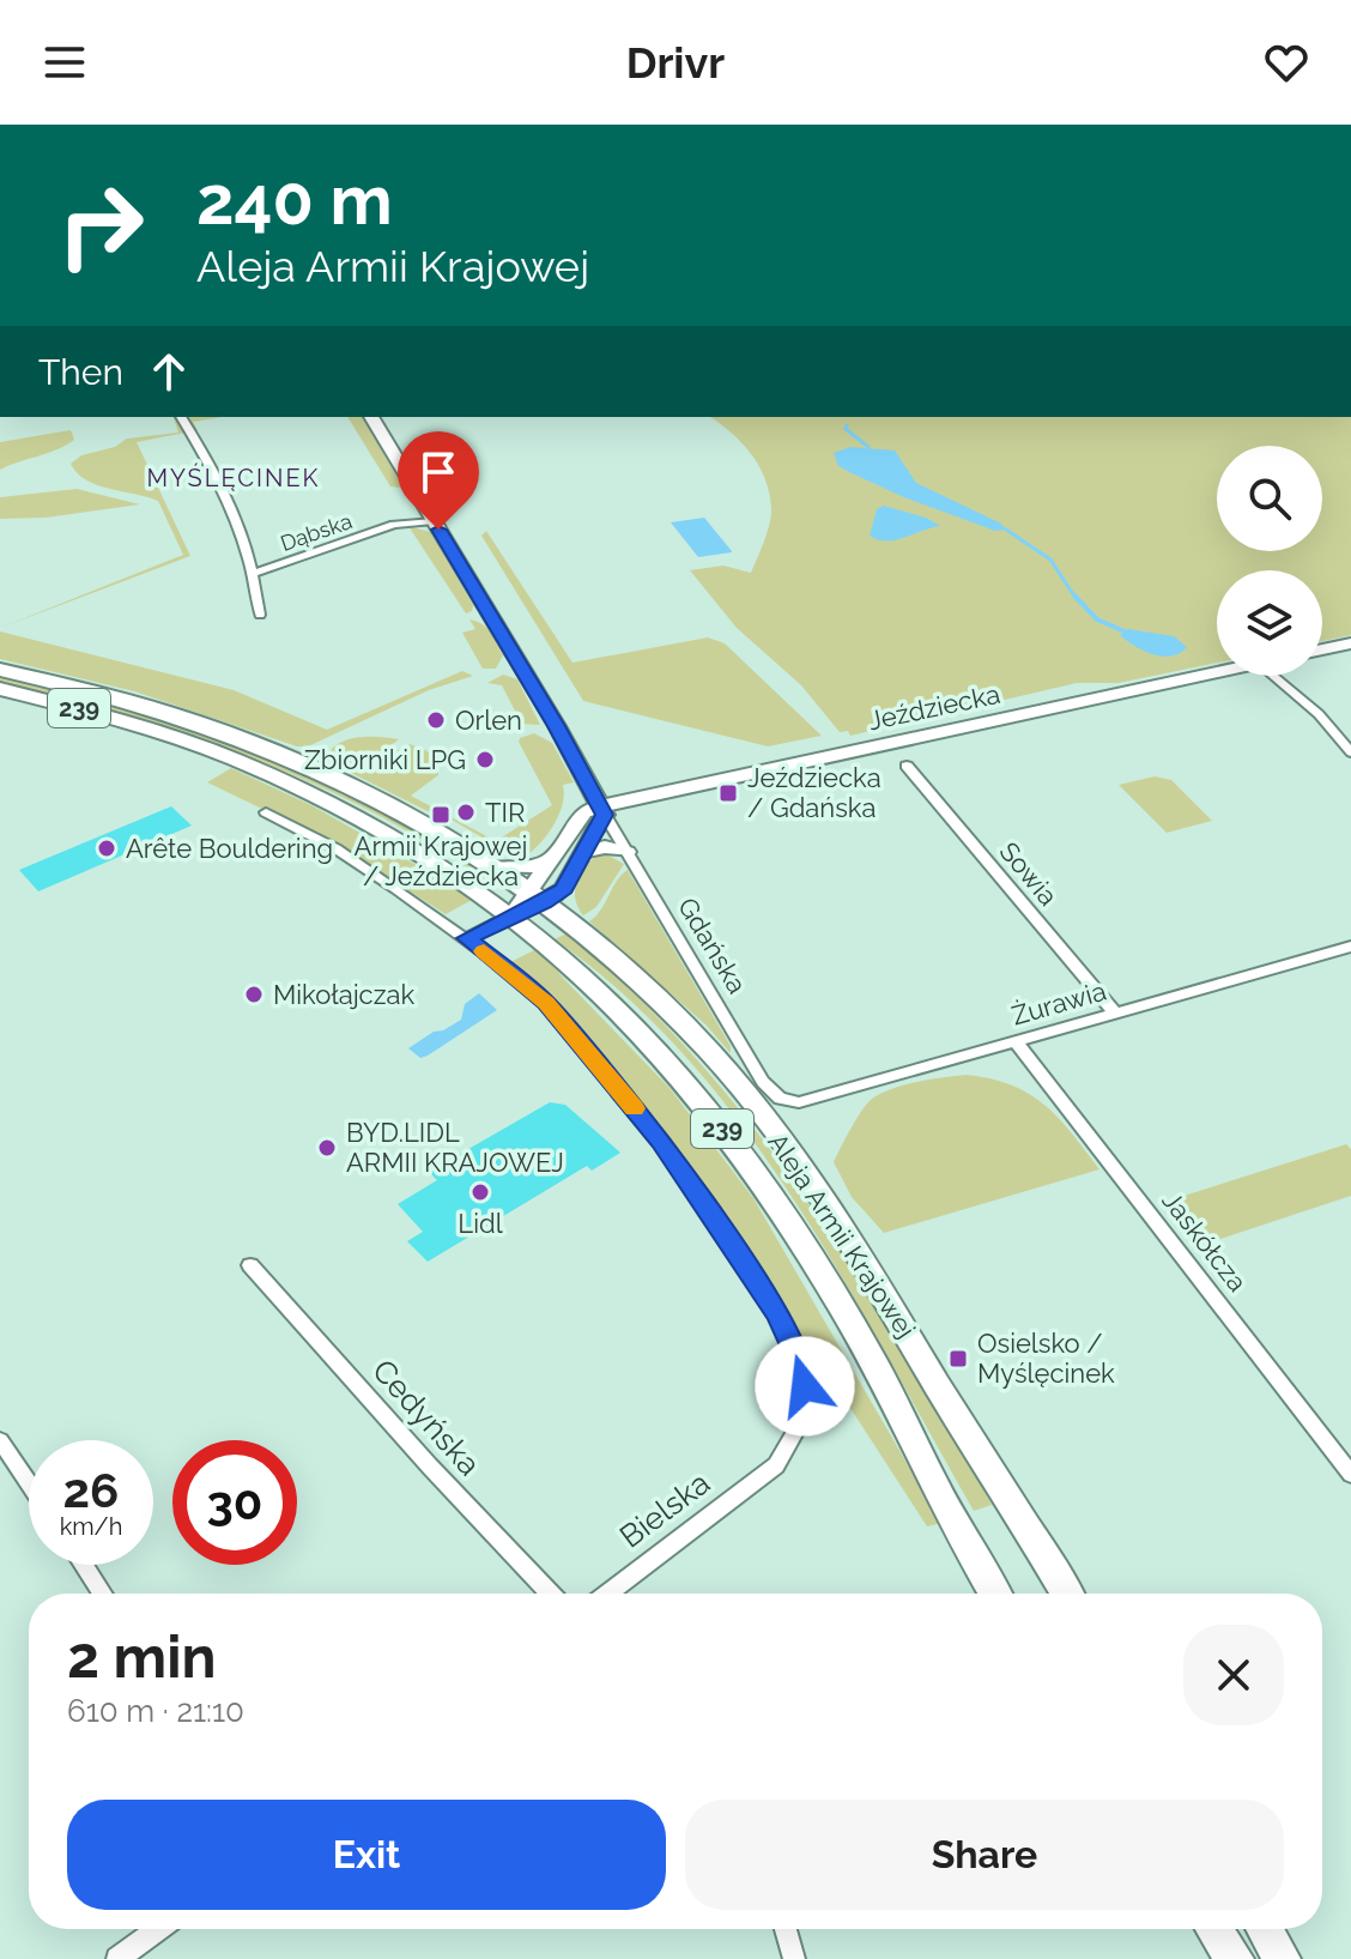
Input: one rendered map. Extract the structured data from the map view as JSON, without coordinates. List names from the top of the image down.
{
  "streets": {
    "main road": [
      "Jeździecka",
      "239",
      "Gdańska",
      "Aleja Armii Krajowej"
    ],
    "street": [
      "Dąbska",
      "Sowia",
      "Żurawia",
      "Jaskółcza",
      "Cedyńska",
      "Bielska"
    ]
  },
  "crossings": [
    ["Dąbska", "Gdańska"],
    ["Jeździecka", "Gdańska"],
    ["Sowia", "Żurawia"],
    ["Gdańska", "Żurawia"],
    ["Żurawia", "Jaskółcza"]
  ],
  "districts": ["MYŚLĘCINEK"],
  "places": {
    "other": [
      "Orlen",
      "Zbiorniki LPG",
      "TIR",
      "Arête Bouldering",
      "Mikołajczak",
      "BYD.LIDL ARMII KRAJOWEJ",
      "Lidl"
    ],
    "transit": ["Jeździecka / Gdańska", "Armii Krajowej / Jeździecka", "Osielsko / Myślęcinek"]
  },
  "page": {
    "header": "Drivr",
    "turn": ["240 m", "Aleja Armii Krajowej"],
    "then": "Then",
    "speed": "26 km/h",
    "limit": "30",
    "heading": ["2 min", "610 m · 21:10"],
    "buttons": ["Exit", "Share"]
  }
}
